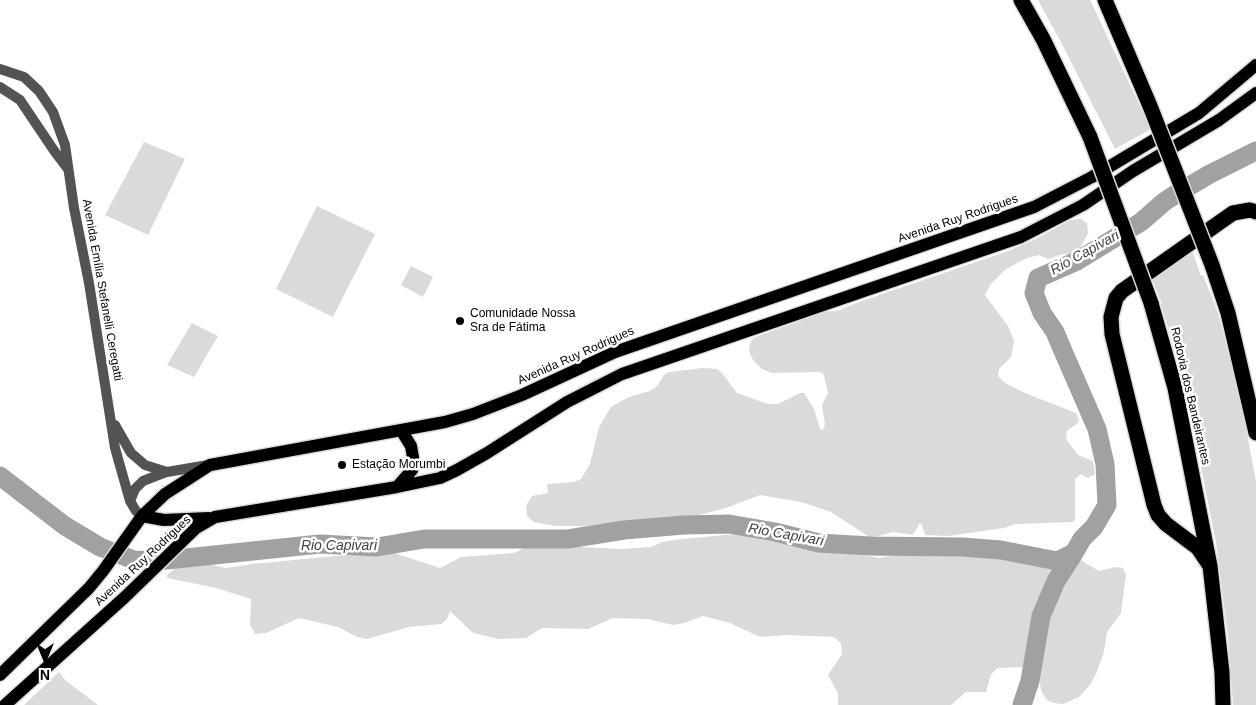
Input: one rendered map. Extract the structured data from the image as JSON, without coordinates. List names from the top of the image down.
{
  "streets": {
    "highway": ["Rodovia dos Bandeirantes"],
    "main road": ["Avenida Ruy Rodrigues"],
    "street": ["Avenida Emília Stefanelli Ceregatti"]
  },
  "crossings": [
    ["Avenida Ruy Rodrigues", "Avenida Emília Stefanelli Ceregatti"]
  ],
  "water": ["Rio Capivari"],
  "places": ["Comunidade Nossa Sra de Fátima", "Estação Morumbi"],
  "north": "bottom"
}
